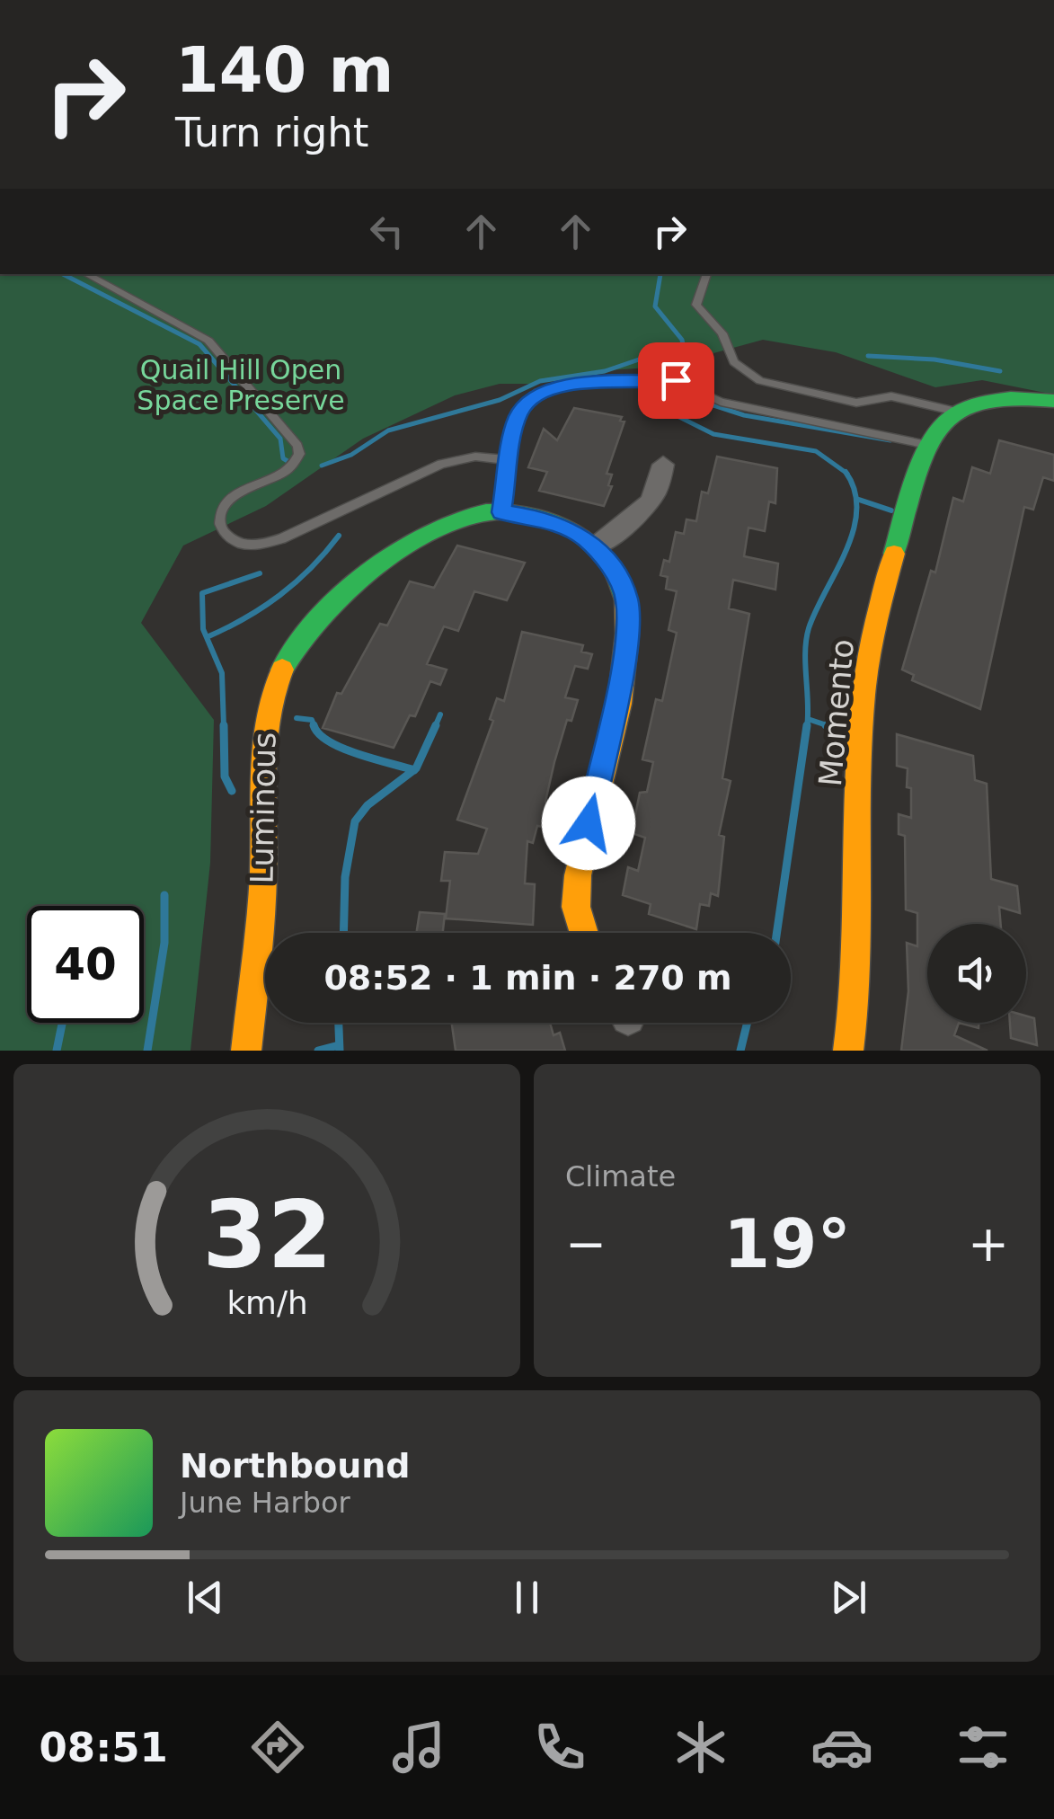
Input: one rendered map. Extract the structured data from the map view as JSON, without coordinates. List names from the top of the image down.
{
  "streets": {
    "street": ["Momento", "Luminous"]
  },
  "parks": ["Quail Hill Open Space Preserve"],
  "page": {
    "turn": ["140 m", "Turn right"],
    "limit": "40",
    "trip": "08:52 · 1 min · 270 m",
    "tile": "Climate",
    "heat": ["−", "19°", "+"],
    "song": ["Northbound", "June Harbor"],
    "tabs": "08:51",
    "gauge": ["32", "km/h"]
  }
}
